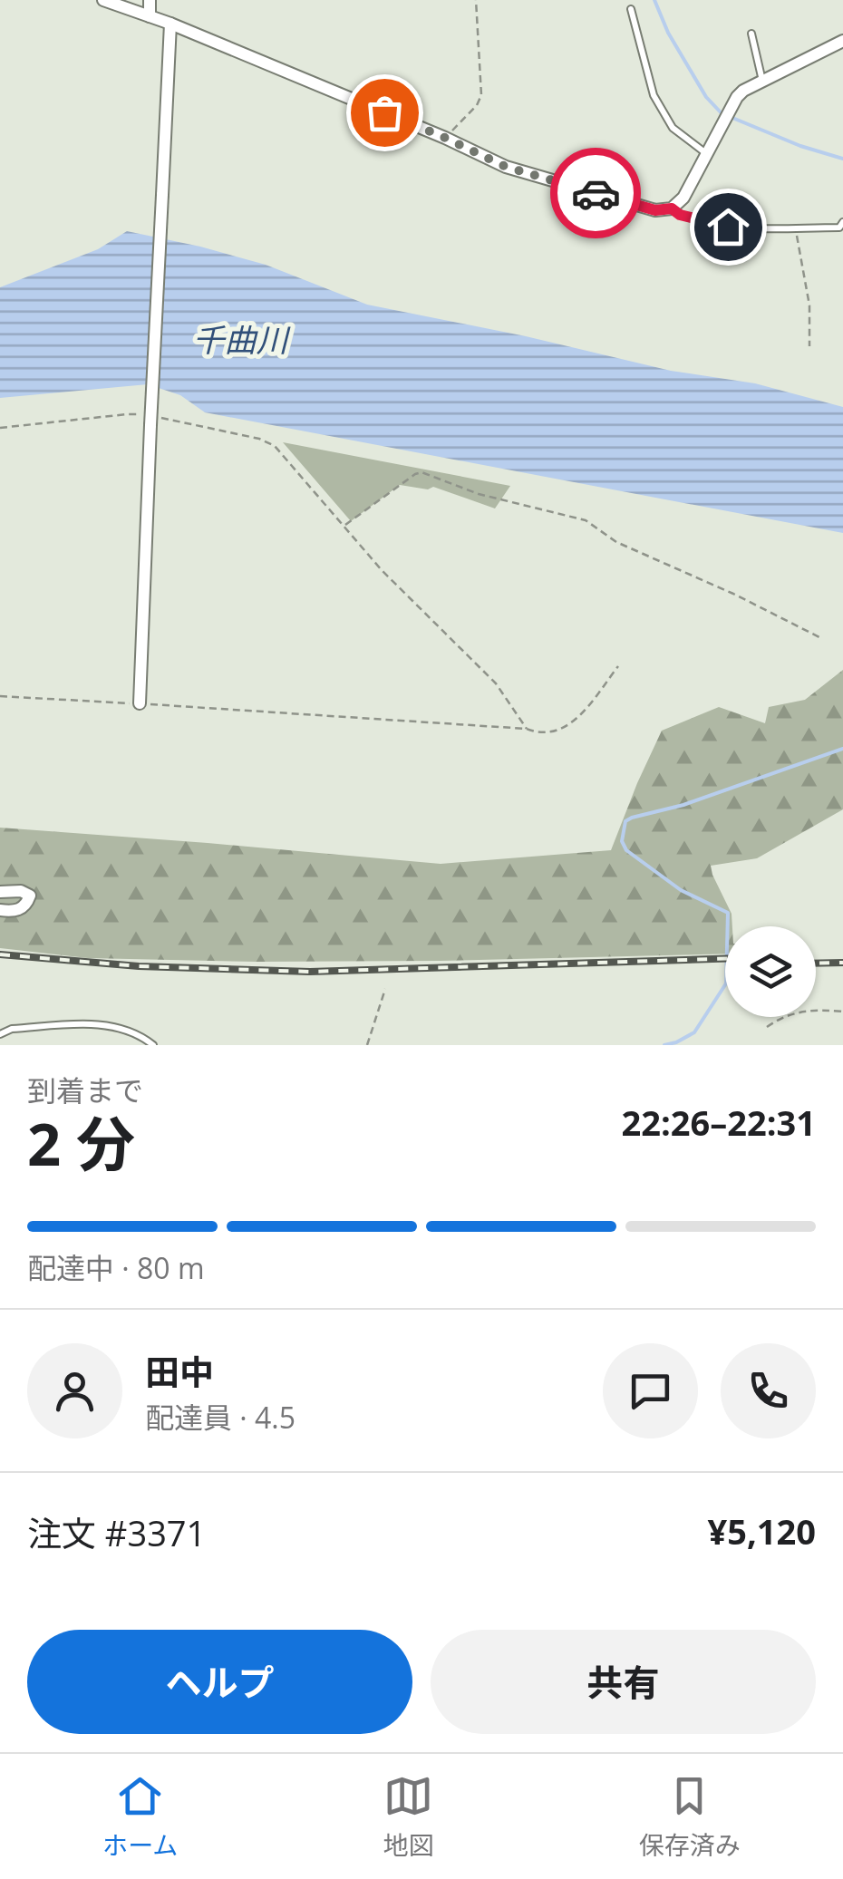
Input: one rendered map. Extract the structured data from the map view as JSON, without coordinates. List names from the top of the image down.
{
  "water": ["千曲川"],
  "page": {
    "heading": ["2 分", "到着まで", "22:26–22:31"],
    "panel": [
      "田中",
      "配達員 · 4.5",
      "注文 #3371",
      "¥5,120"
    ],
    "bar": "配達中 · 80 m",
    "buttons": ["ヘルプ", "共有"],
    "tabs": ["ホーム", "地図", "保存済み"]
  }
}
